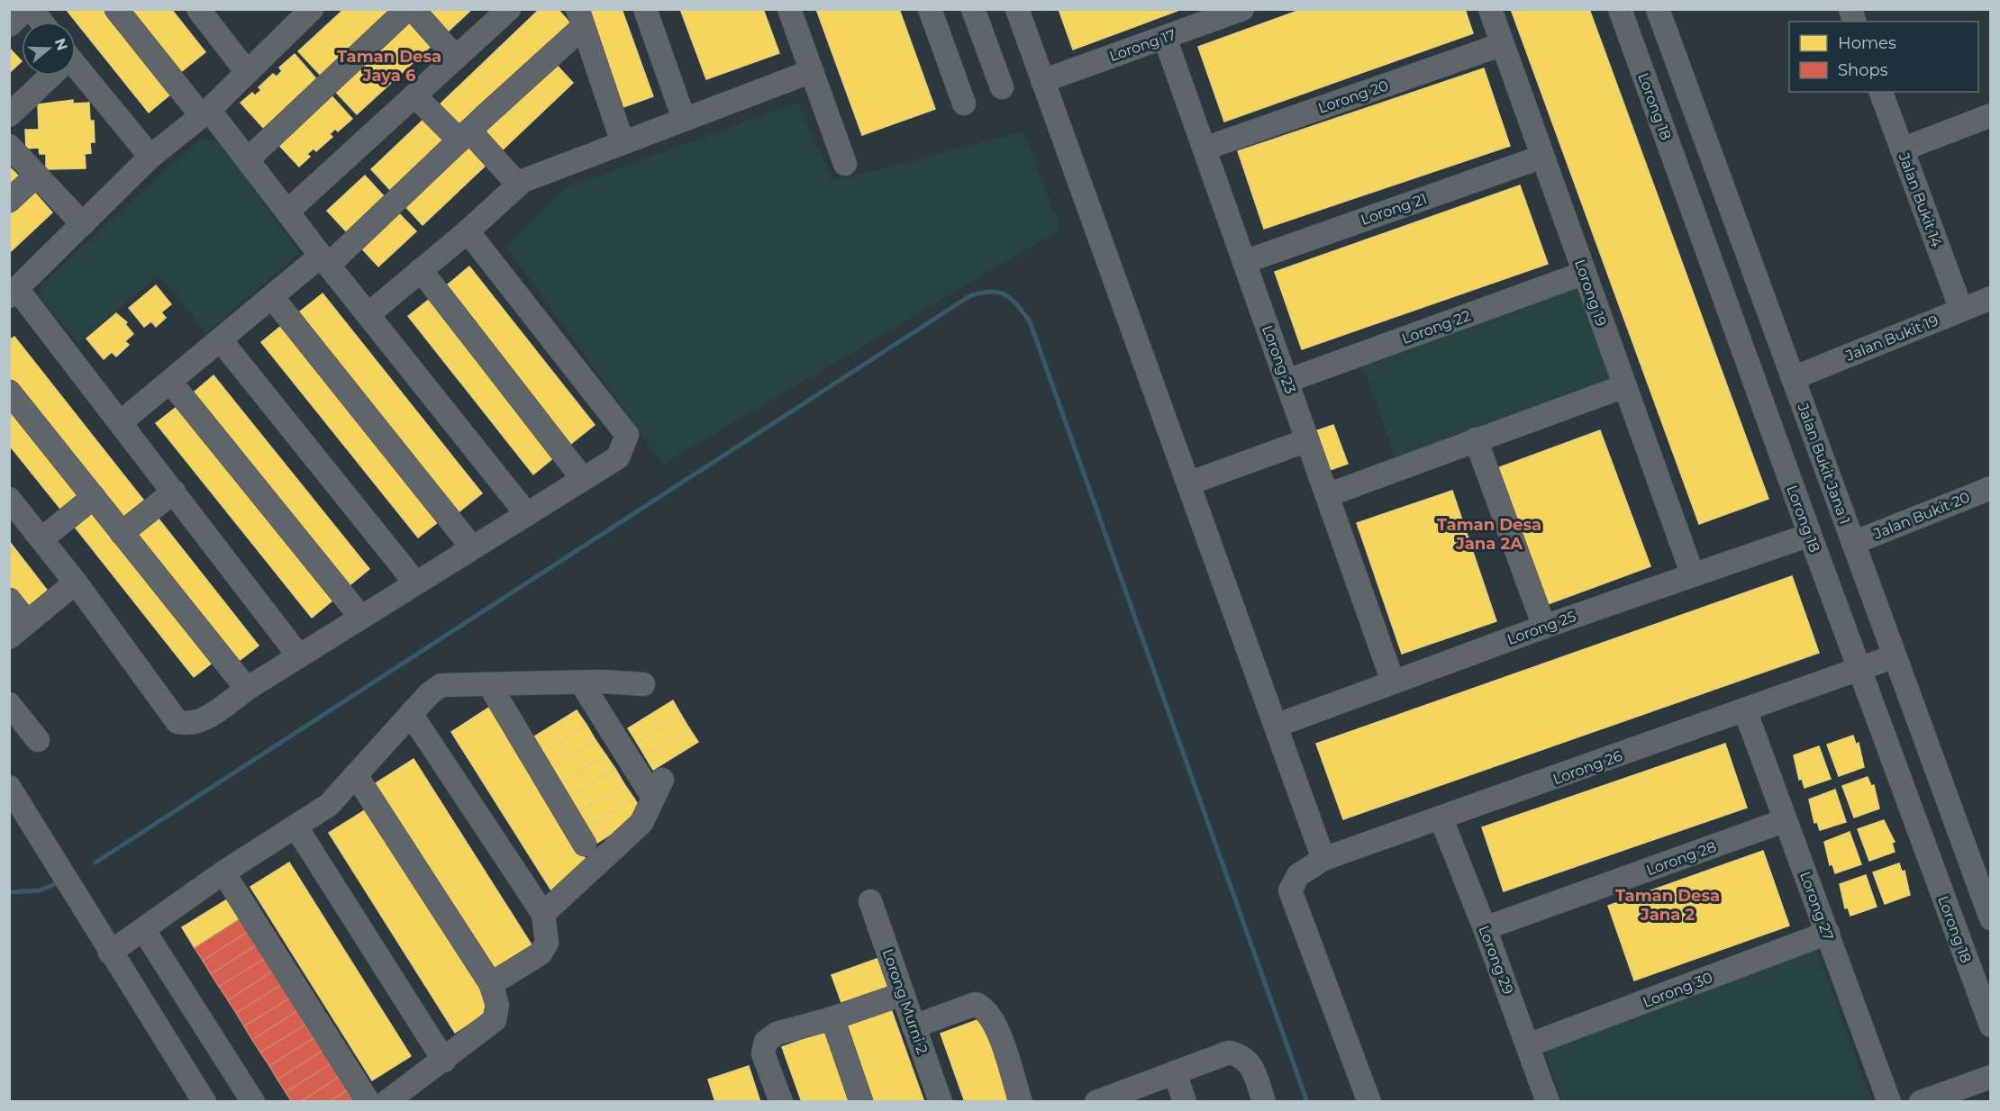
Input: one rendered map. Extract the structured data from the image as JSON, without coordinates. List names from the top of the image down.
{
  "streets": {
    "street": [
      "Lorong 17",
      "Lorong 20",
      "Lorong 18",
      "Jalan Bukit 14",
      "Lorong 21",
      "Lorong 19",
      "Lorong 22",
      "Jalan Bukit 19",
      "Lorong 23",
      "Jalan Bukit Jana 1",
      "Jalan Bukit 20",
      "Lorong 25",
      "Lorong 26",
      "Lorong 28",
      "Lorong 27",
      "Lorong 29",
      "Lorong 30",
      "Lorong Murni 2"
    ]
  },
  "crossings": [
    ["Lorong 17", "Lorong 23"],
    ["Lorong 20", "Lorong 19"],
    ["Lorong 20", "Lorong 23"],
    ["Lorong 18", "Lorong 25"],
    ["Lorong 18", "Lorong 26"],
    ["Jalan Bukit 14", "Jalan Bukit 19"],
    ["Lorong 21", "Lorong 19"],
    ["Lorong 21", "Lorong 23"],
    ["Lorong 19", "Lorong 22"],
    ["Lorong 19", "Lorong 25"],
    ["Lorong 22", "Lorong 23"],
    ["Jalan Bukit 19", "Jalan Bukit Jana 1"],
    ["Lorong 23", "Lorong 25"],
    ["Jalan Bukit Jana 1", "Jalan Bukit 20"],
    ["Jalan Bukit Jana 1", "Lorong 26"],
    ["Lorong 26", "Lorong 27"],
    ["Lorong 26", "Lorong 29"],
    ["Lorong 28", "Lorong 27"],
    ["Lorong 28", "Lorong 29"],
    ["Lorong 27", "Lorong 30"],
    ["Lorong 29", "Lorong 30"]
  ],
  "districts": ["Taman Desa Jaya 6", "Taman Desa Jana 2A", "Taman Desa Jana 2"],
  "legend": ["Homes", "Shops"],
  "north": "right"
}
